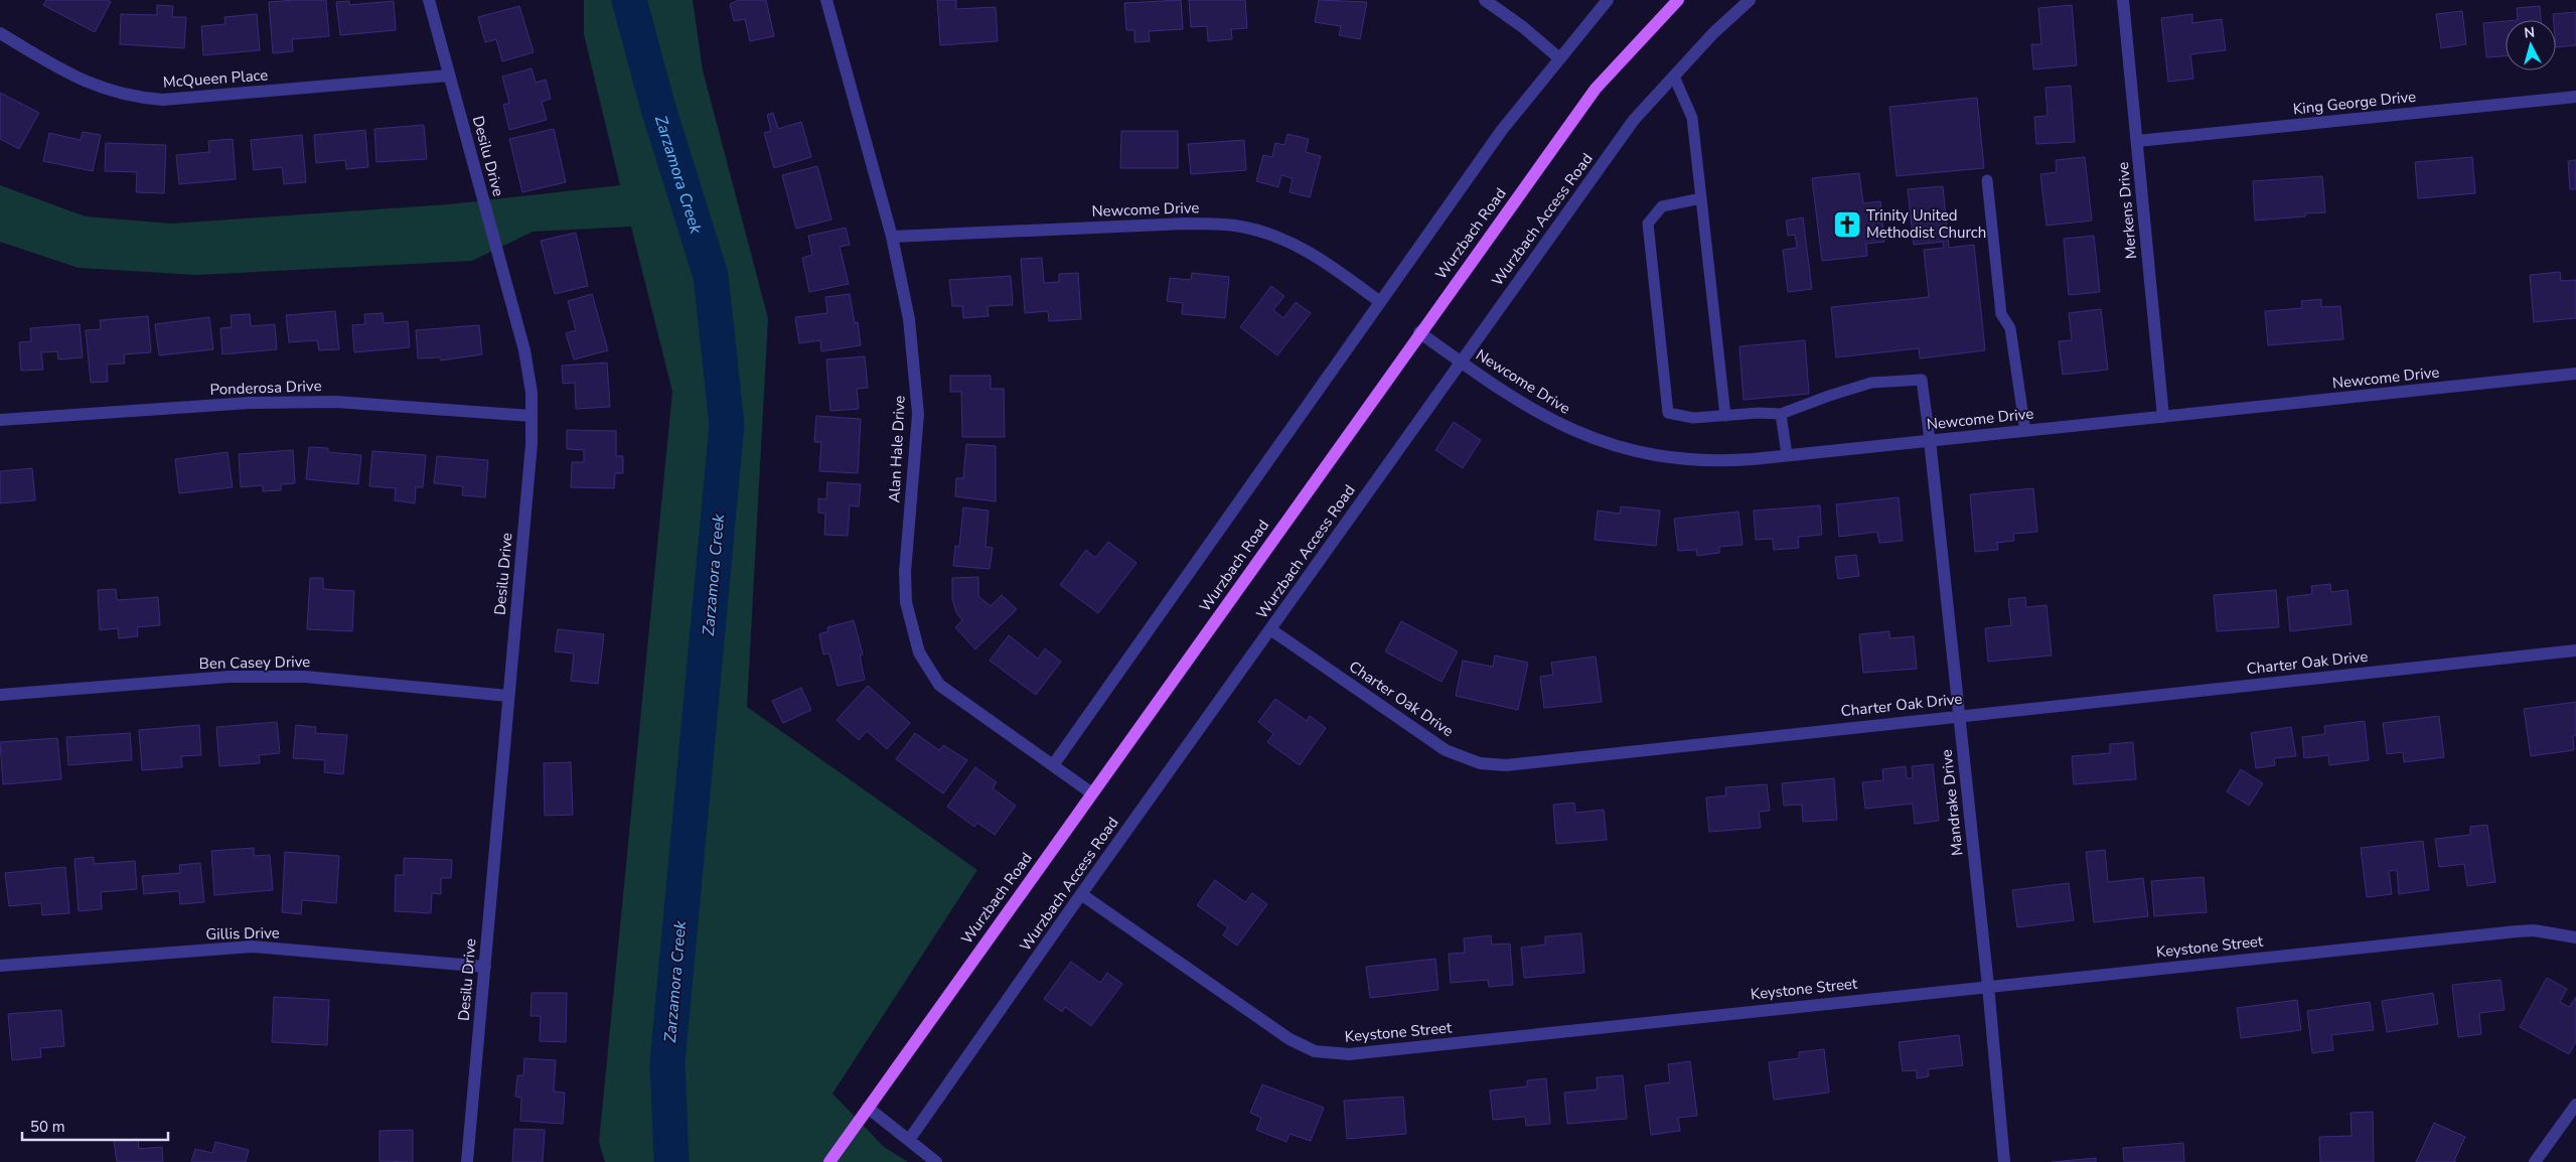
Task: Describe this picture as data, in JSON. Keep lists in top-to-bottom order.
{
  "streets": {
    "main road": ["Wurzbach Road"],
    "street": [
      "McQueen Place",
      "King George Drive",
      "Desilu Drive",
      "Newcome Drive",
      "Merkens Drive",
      "Wurzbach Access Road",
      "Ponderosa Drive",
      "Alan Hale Drive",
      "Ben Casey Drive",
      "Charter Oak Drive",
      "Mandrake Drive",
      "Gillis Drive",
      "Keystone Street"
    ]
  },
  "crossings": [
    ["McQueen Place", "Desilu Drive"],
    ["King George Drive", "Merkens Drive"],
    ["Desilu Drive", "Ponderosa Drive"],
    ["Desilu Drive", "Ben Casey Drive"],
    ["Desilu Drive", "Gillis Drive"],
    ["Newcome Drive", "Merkens Drive"],
    ["Newcome Drive", "Wurzbach Access Road"],
    ["Newcome Drive", "Wurzbach Road"],
    ["Newcome Drive", "Alan Hale Drive"],
    ["Newcome Drive", "Mandrake Drive"],
    ["Wurzbach Access Road", "Charter Oak Drive"],
    ["Wurzbach Access Road", "Keystone Street"],
    ["Wurzbach Road", "Alan Hale Drive"],
    ["Charter Oak Drive", "Mandrake Drive"],
    ["Mandrake Drive", "Keystone Street"]
  ],
  "water": ["Zarzamora Creek"],
  "places": {
    "church": ["Trinity United Methodist Church"]
  },
  "scale_bar": "50 m",
  "north": "top"
}
